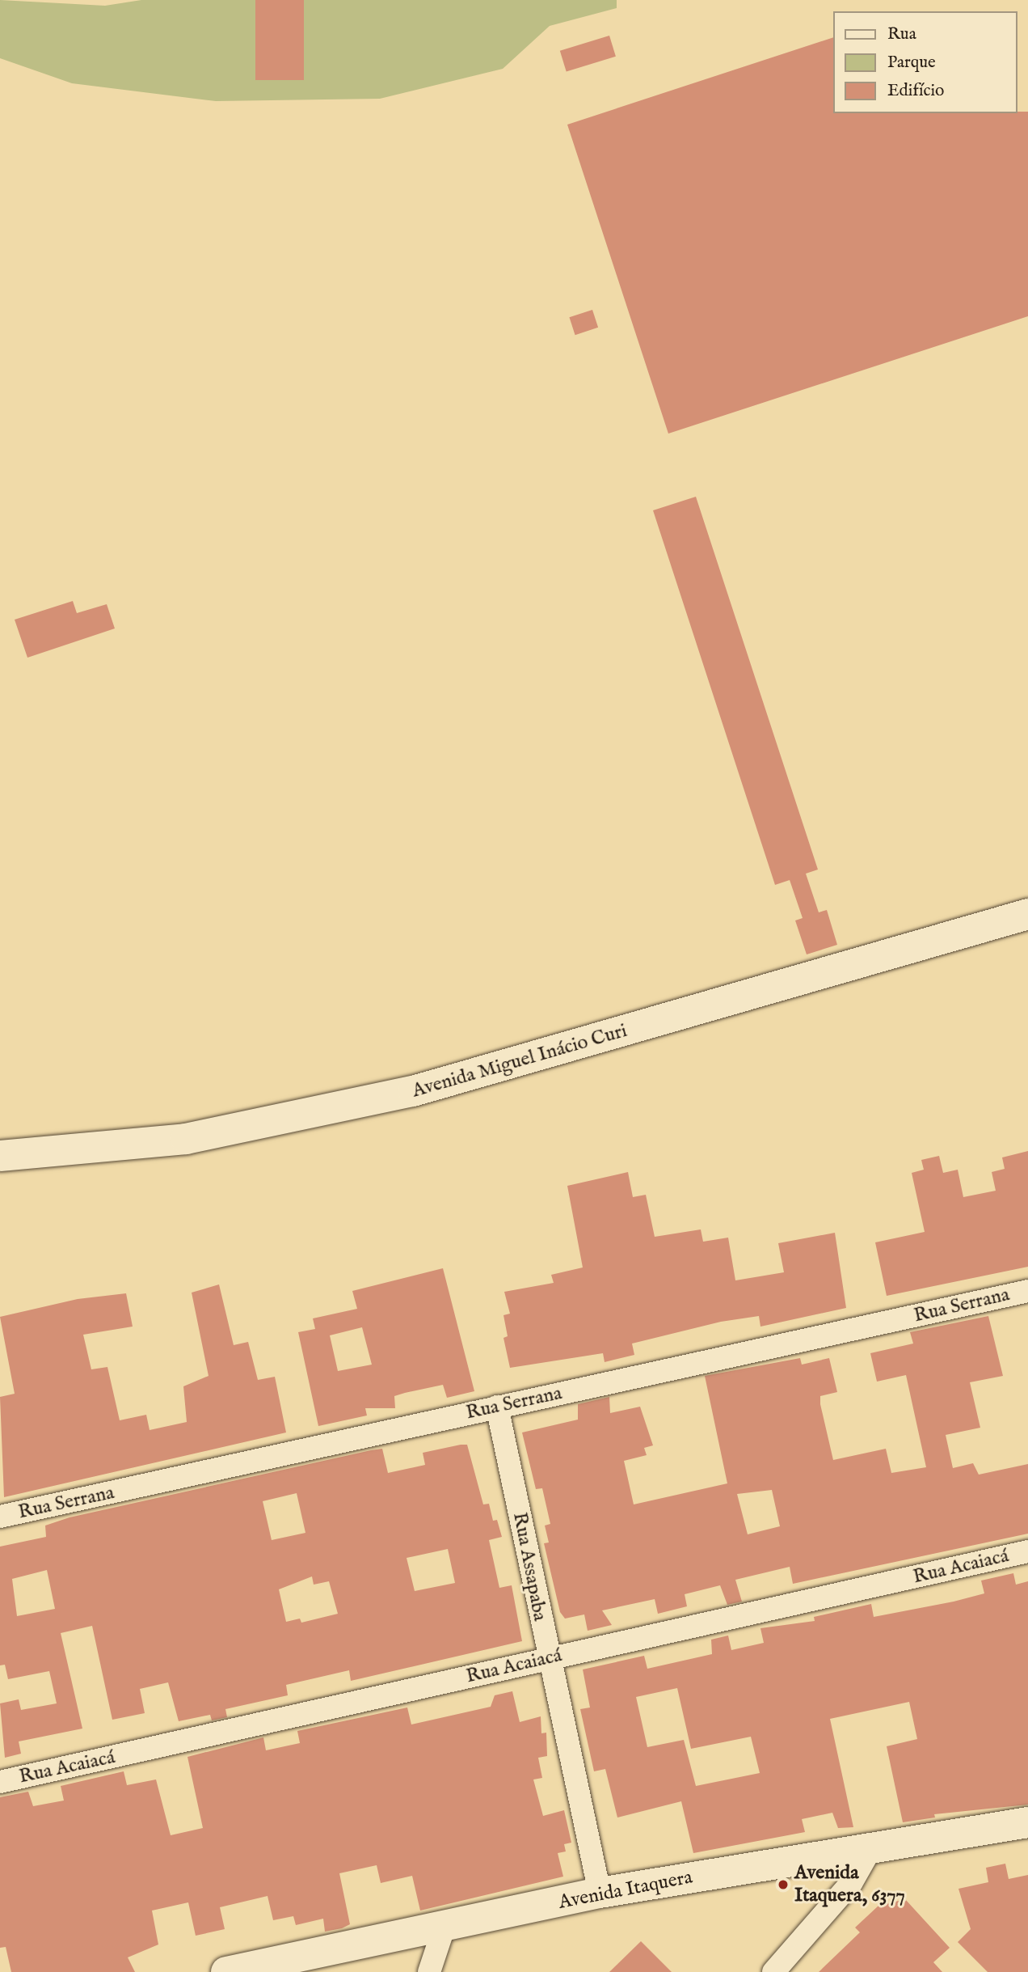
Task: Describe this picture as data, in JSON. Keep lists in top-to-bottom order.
{
  "streets": {
    "street": [
      "Avenida Miguel Inácio Curi",
      "Rua Serrana",
      "Rua Assapaba",
      "Rua Acaiacá",
      "Avenida Itaquera"
    ]
  },
  "crossings": [
    ["Rua Serrana", "Rua Assapaba"],
    ["Rua Assapaba", "Rua Acaiacá"],
    ["Rua Assapaba", "Avenida Itaquera"]
  ],
  "places": ["Avenida Itaquera, 6377"],
  "legend": ["Rua", "Parque", "Edifício"]
}
